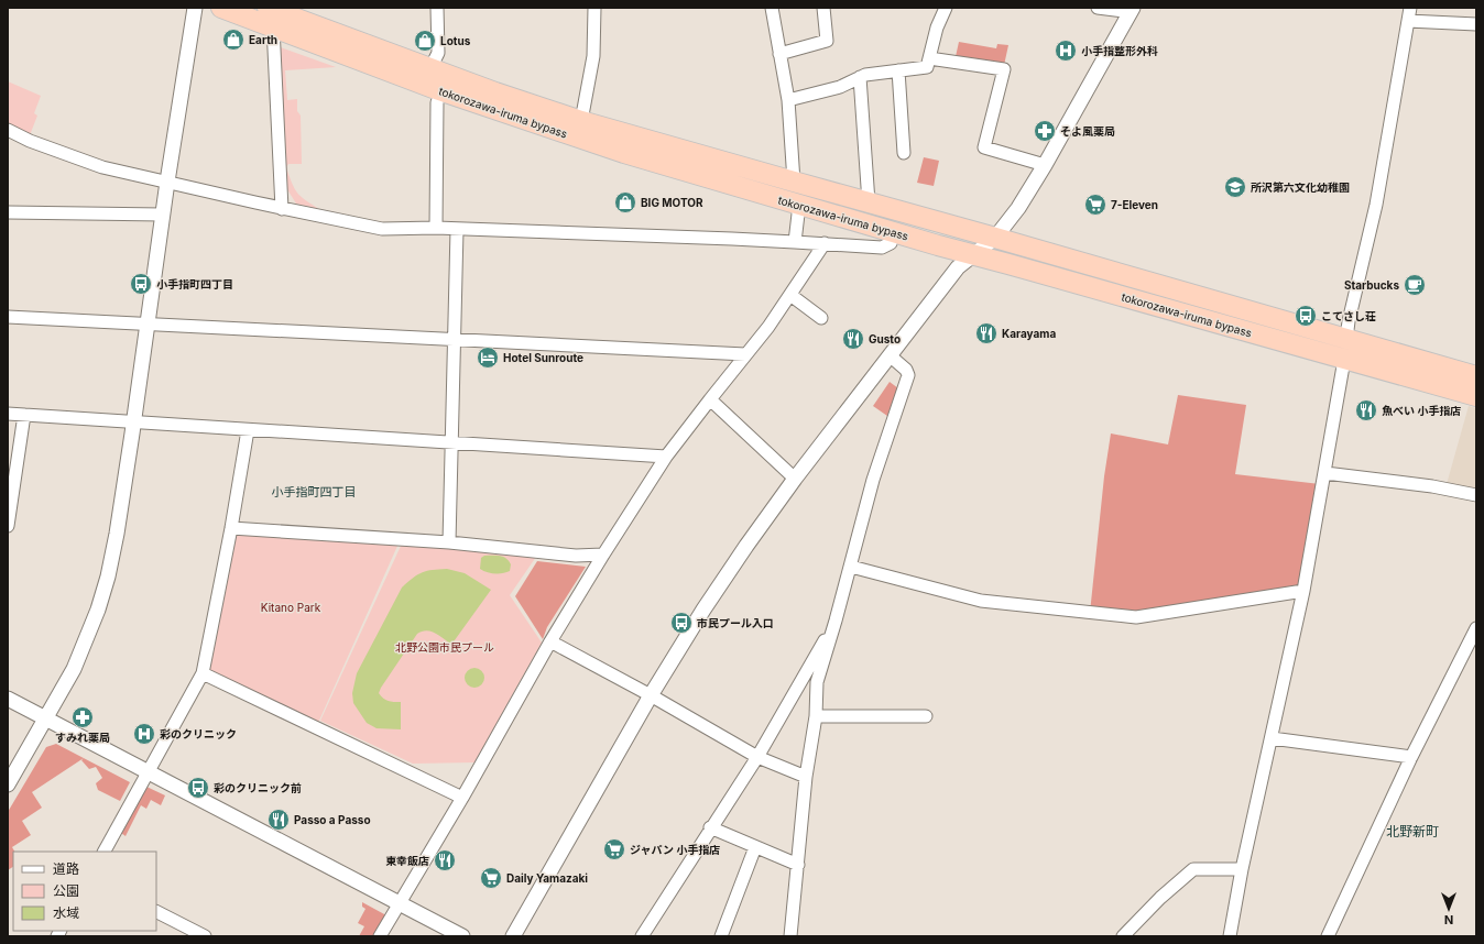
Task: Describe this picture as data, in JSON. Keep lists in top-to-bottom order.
{
  "streets": {
    "highway": ["tokorozawa-iruma bypass"]
  },
  "districts": ["小手指町四丁目", "北野新町"],
  "parks": ["Kitano Park", "北野公園市民プール"],
  "places": {
    "shop": ["Earth", "Lotus", "BIG MOTOR"],
    "hospital": ["小手指整形外科", "彩のクリニック"],
    "pharmacy": ["そよ風薬局", "すみれ薬局"],
    "school or university": ["所沢第六文化幼稚園"],
    "supermarket": ["7-Eleven", "ジャパン 小手指店", "Daily Yamazaki"],
    "bus stop": [
      "小手指町四丁目",
      "こてさし荘",
      "市民プール入口",
      "彩のクリニック前"
    ],
    "cafe": ["Starbucks"],
    "restaurant": [
      "Karayama",
      "Gusto",
      "魚べい 小手指店",
      "Passo a Passo",
      "東幸飯店"
    ],
    "hotel": ["Hotel Sunroute"]
  },
  "legend": ["道路", "公園", "水域"],
  "north": "bottom"
}
